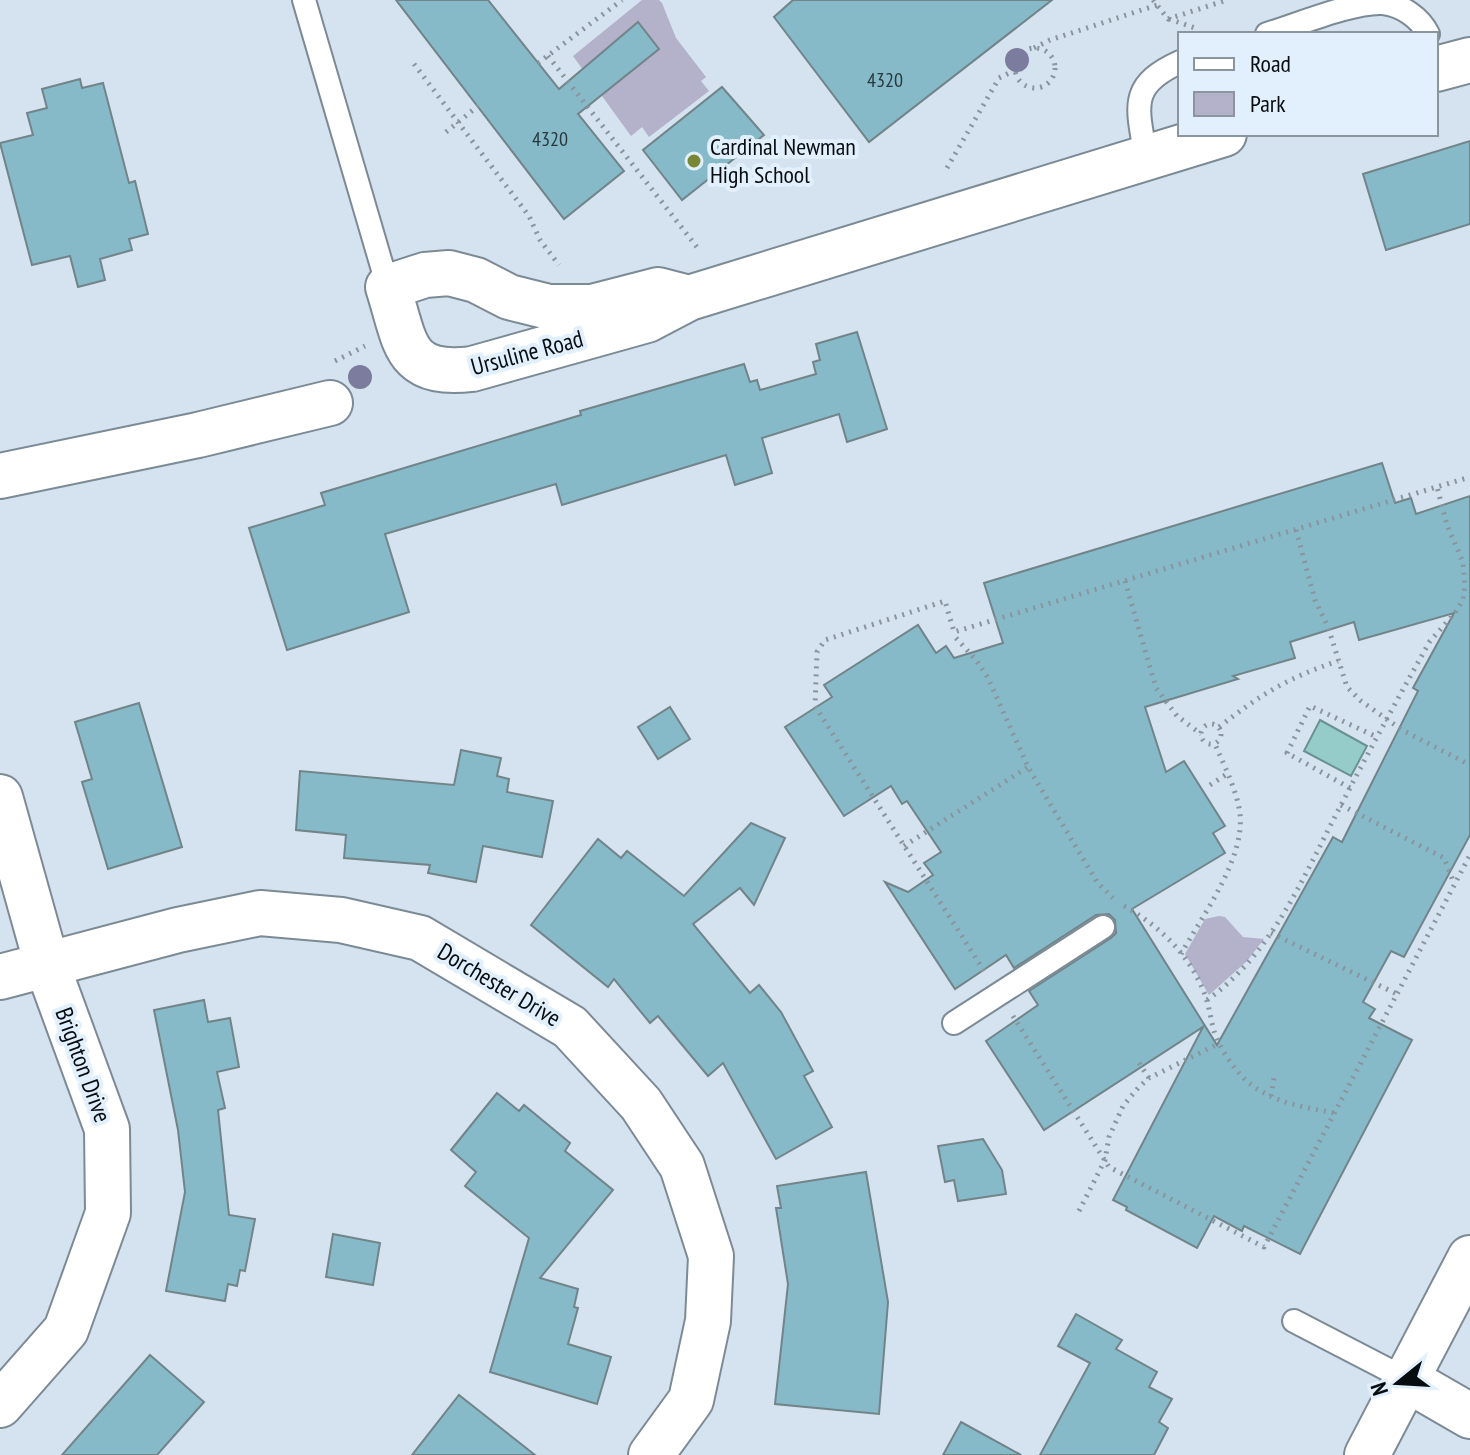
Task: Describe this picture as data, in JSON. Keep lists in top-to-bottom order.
{
  "streets": {
    "street": ["Ursuline Road", "Dorchester Drive", "Brighton Drive"]
  },
  "crossings": [
    ["Dorchester Drive", "Brighton Drive"]
  ],
  "places": ["Cardinal Newman High School"],
  "house_numbers": ["4320", "4320"],
  "legend": ["Road", "Park"],
  "north": "left"
}
